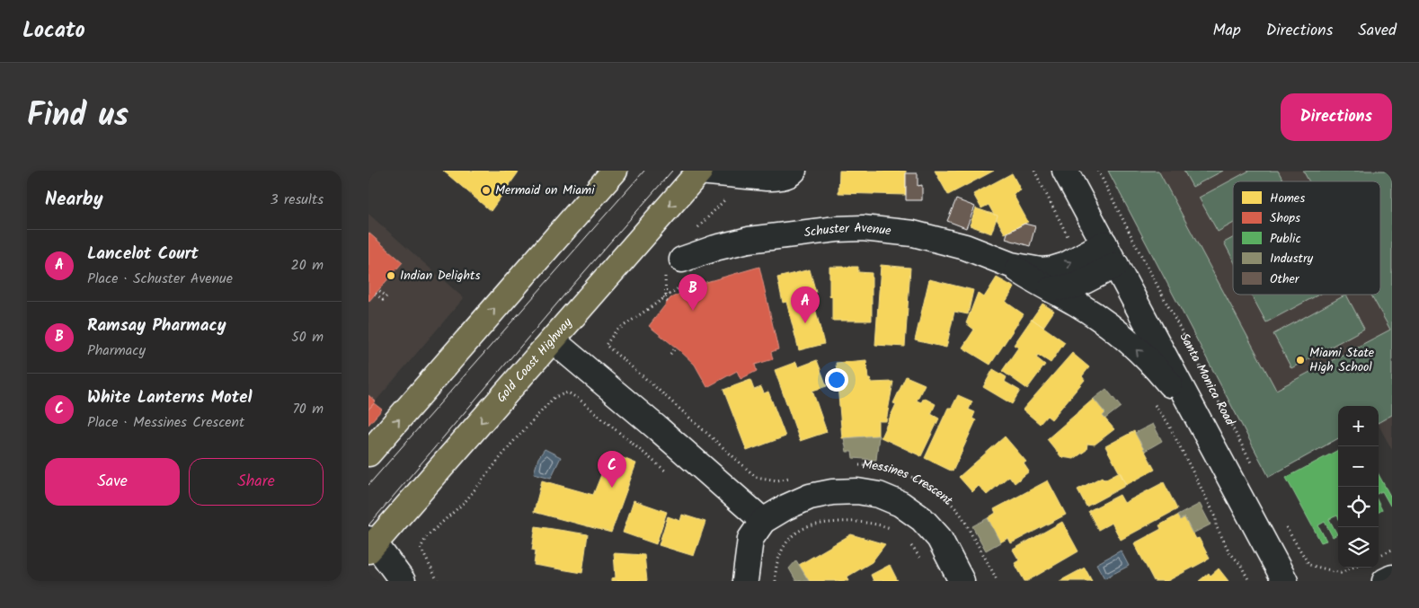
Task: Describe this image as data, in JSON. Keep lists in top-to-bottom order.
{
  "streets": {
    "highway": ["Gold Coast Highway"],
    "street": ["Schuster Avenue", "Messines Crescent"],
    "path": ["Santa Monica Road"]
  },
  "places": ["Mermaid on Miami", "Indian Delights", "Miami State High School"],
  "legend": [
    "Homes",
    "Shops",
    "Public",
    "Industry",
    "Other"
  ],
  "page": {
    "header": "Locato",
    "nav": ["Map", "Directions", "Saved"],
    "title": "Find us",
    "buttons": [
      "Directions",
      ["Save", "Share"]
    ],
    "heading": ["Nearby", "3 results"],
    "list": [
      {
        "mark": "A",
        "name": "Lancelot Court",
        "note": "Place · Schuster Avenue",
        "value": "20 m"
      },
      {
        "mark": "B",
        "name": "Ramsay Pharmacy",
        "note": "Pharmacy",
        "value": "50 m"
      },
      {
        "mark": "C",
        "name": "White Lanterns Motel",
        "note": "Place · Messines Crescent",
        "value": "70 m"
      }
    ],
    "pins": ["B", "A", "C"],
    "map_buttons": ["+", "−"]
  }
}
